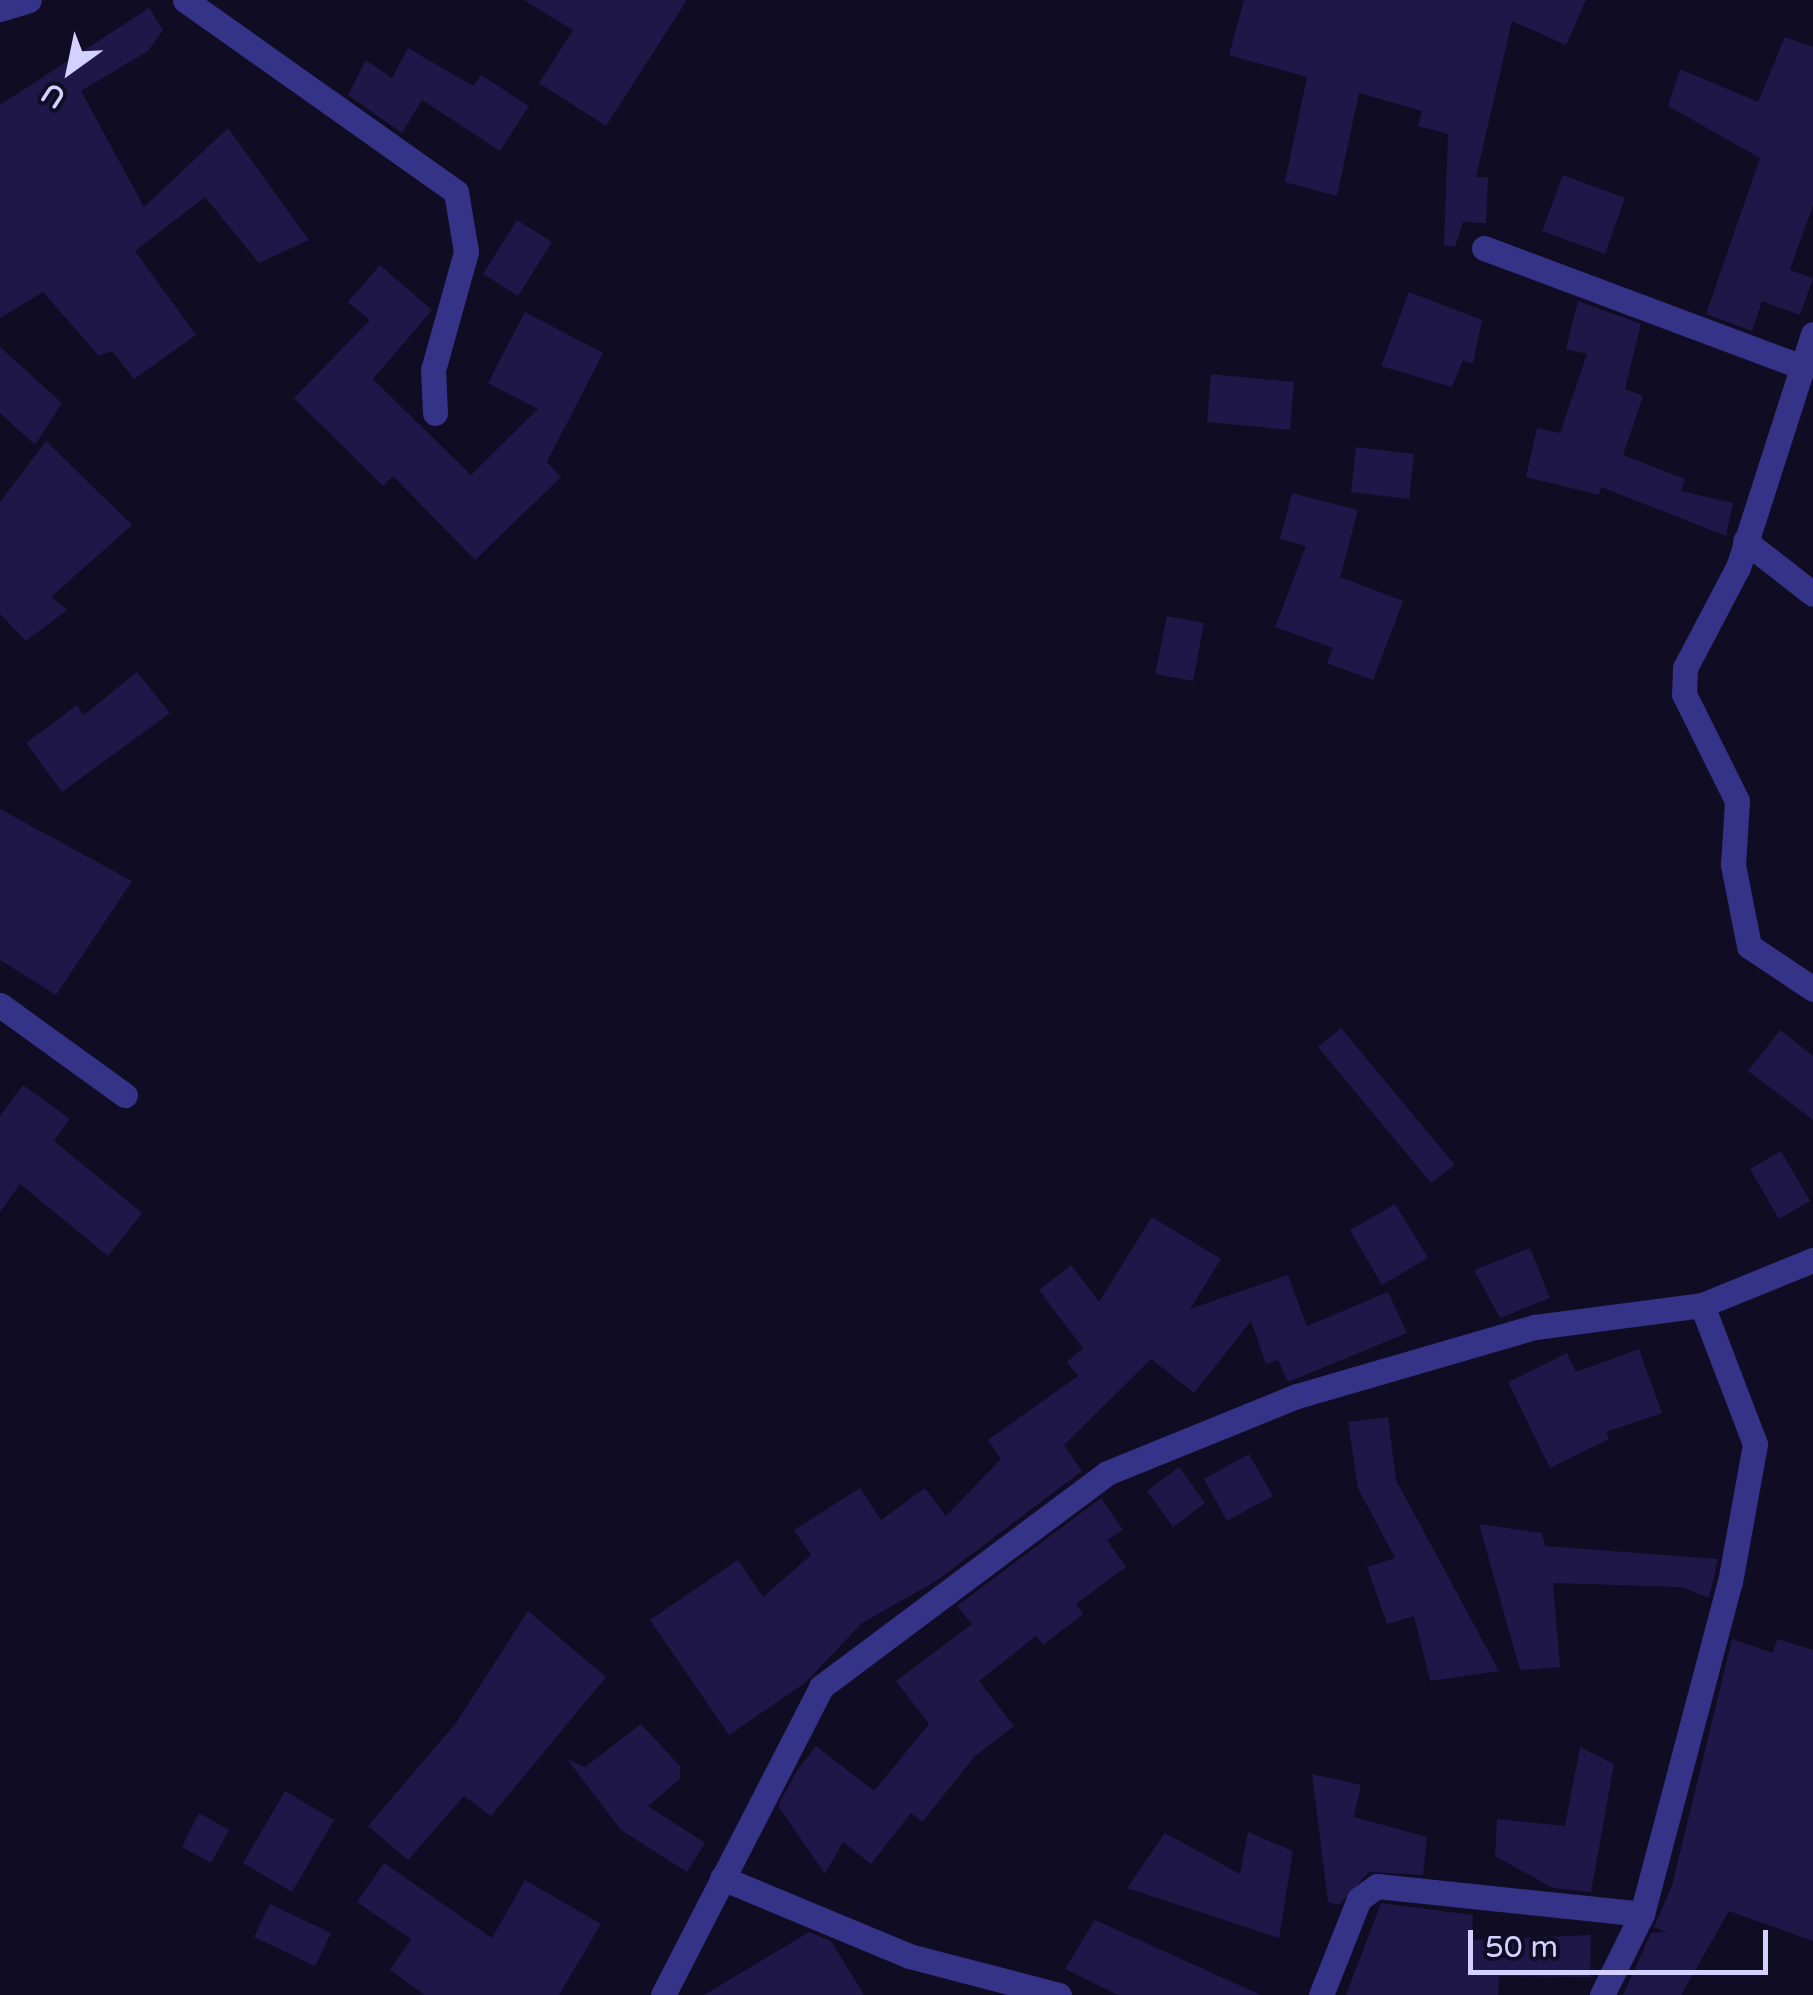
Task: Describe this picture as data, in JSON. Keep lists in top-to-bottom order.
{
  "scale_bar": "50 m",
  "north": "bottom left"
}
